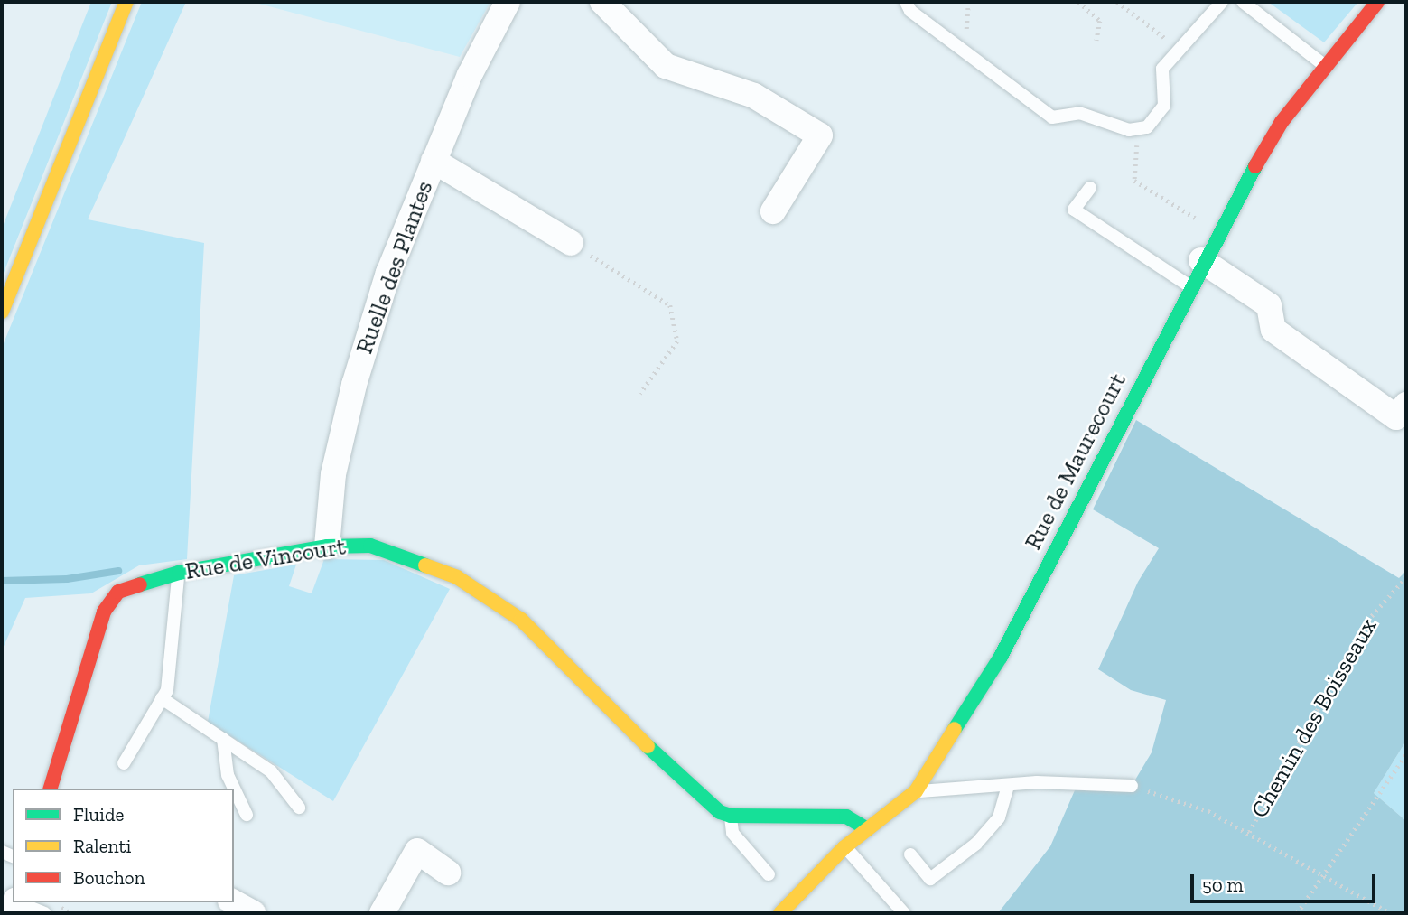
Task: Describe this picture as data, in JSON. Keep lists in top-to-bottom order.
{
  "streets": {
    "main road": ["Rue de Maurecourt", "Rue de Vincourt"],
    "street": ["Ruelle des Plantes"],
    "path": ["Chemin des Boisseaux"]
  },
  "crossings": [
    ["Ruelle des Plantes", "Rue de Vincourt"]
  ],
  "legend": ["Fluide", "Ralenti", "Bouchon"],
  "scale_bar": "50 m"
}
